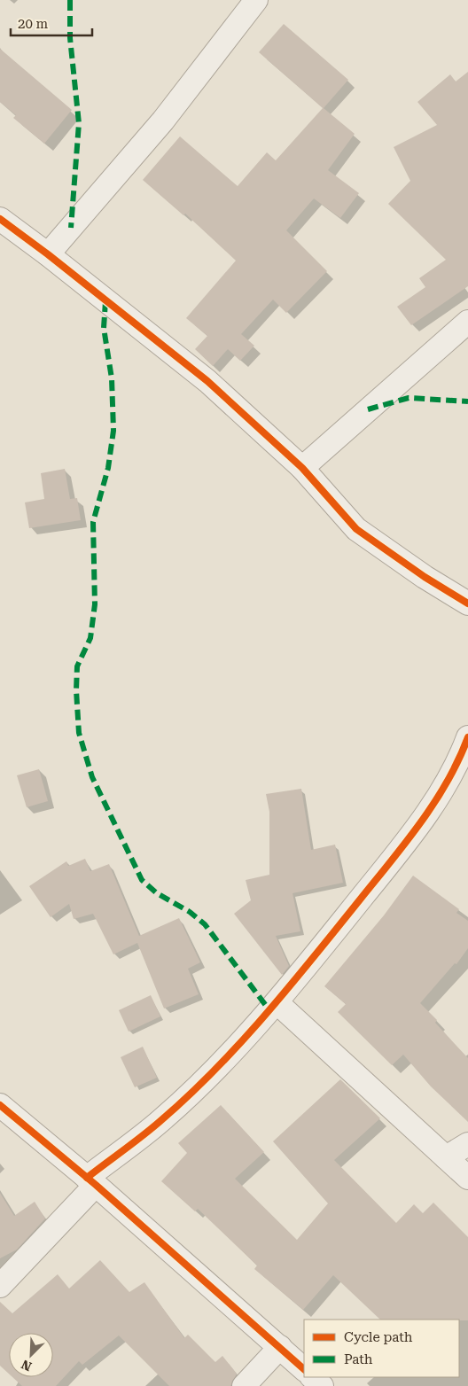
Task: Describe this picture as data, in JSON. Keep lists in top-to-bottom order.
{
  "legend": ["Cycle path", "Path"],
  "scale_bar": "20 m",
  "north": "bottom left"
}
